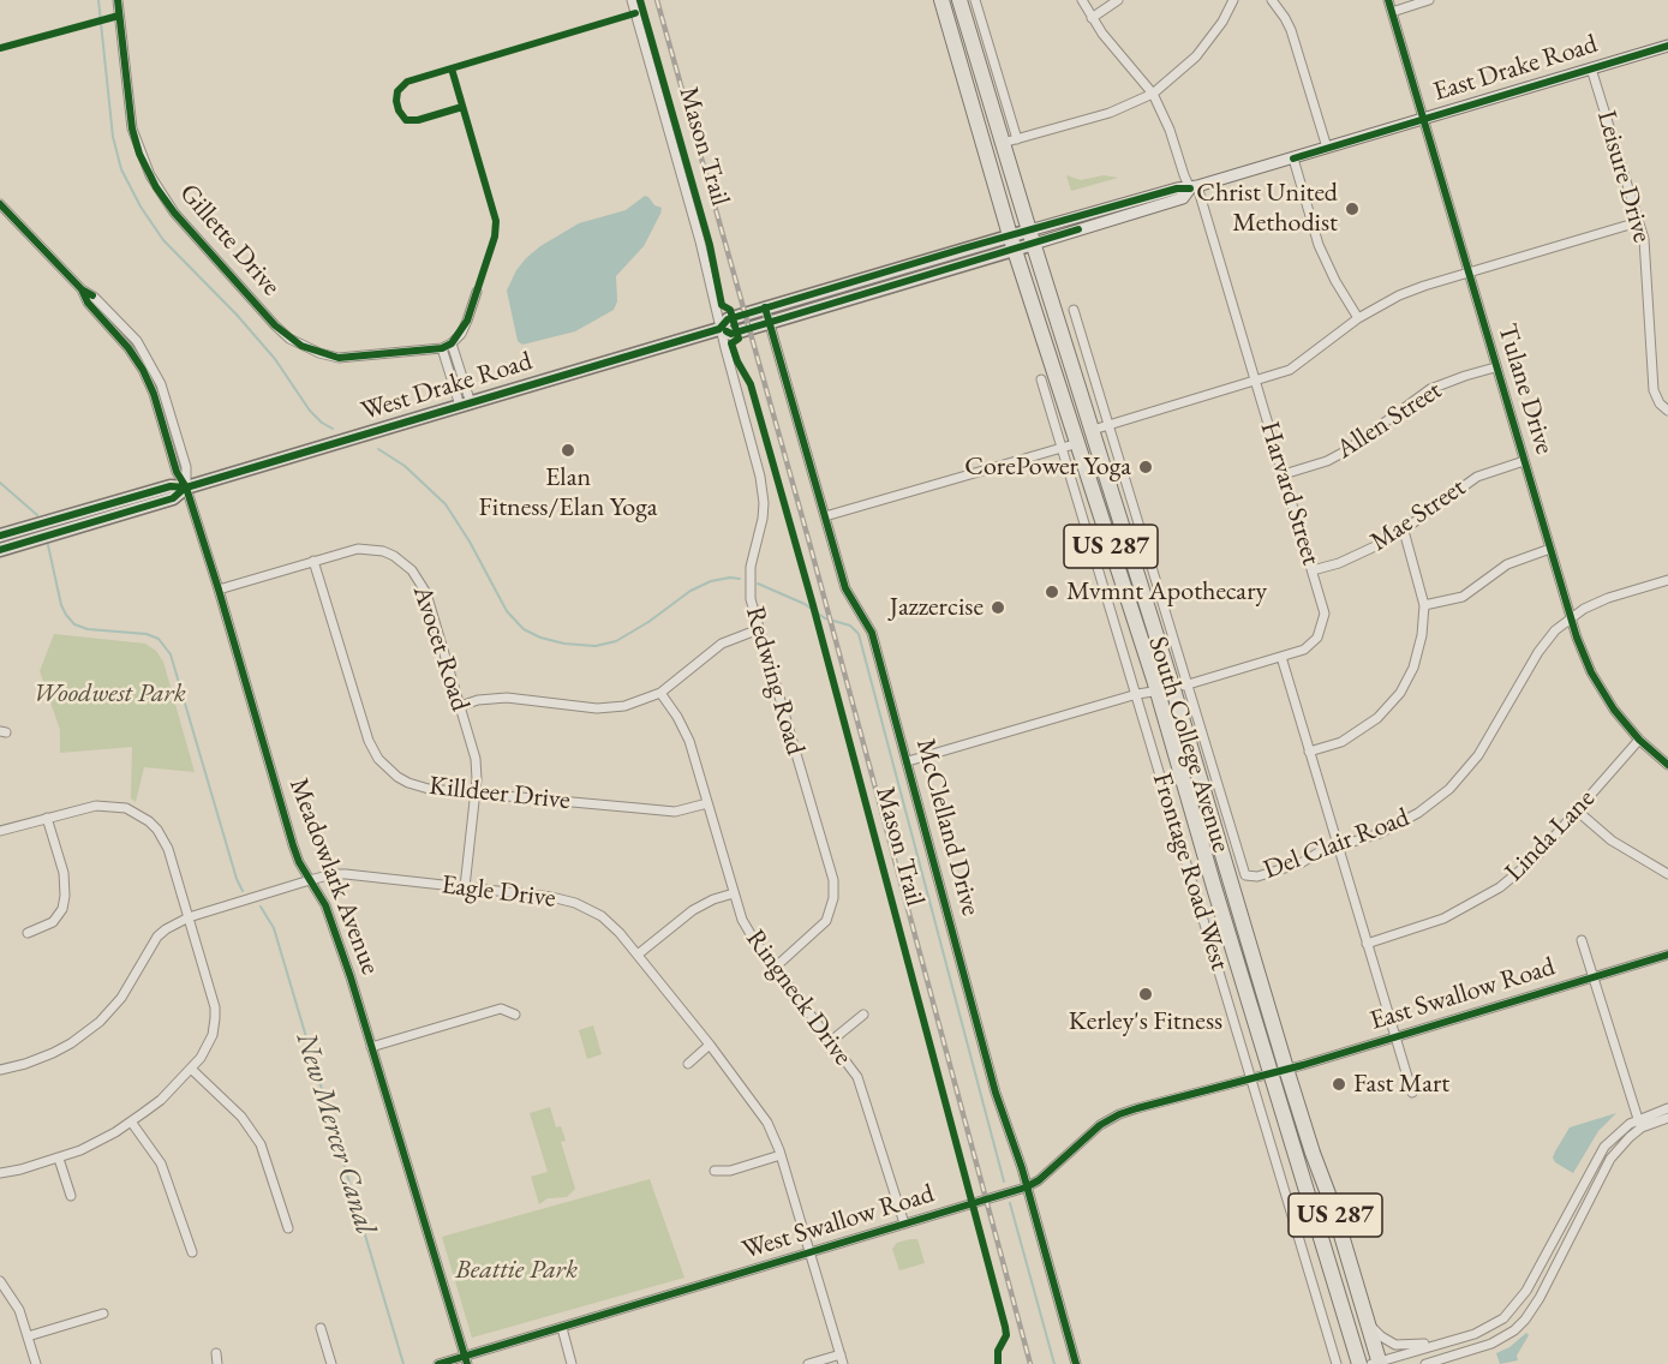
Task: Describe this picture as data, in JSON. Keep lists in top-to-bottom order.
{
  "streets": {
    "highway": ["US 287", "South College Avenue"],
    "main road": ["East Drake Road", "West Drake Road"],
    "street": [
      "Leisure Drive",
      "Gillette Drive",
      "Tulane Drive",
      "Allen Street",
      "Harvard Street",
      "Mae Street",
      "Avocet Road",
      "Redwing Road",
      "Killdeer Drive",
      "McClelland Drive",
      "Linda Lane",
      "Del Clair Road",
      "Frontage Road West",
      "Meadowlark Avenue",
      "Eagle Drive",
      "East Swallow Road",
      "Ringneck Drive",
      "West Swallow Road"
    ],
    "cycle path": ["Mason Trail"]
  },
  "crossings": [
    ["East Drake Road", "Leisure Drive"],
    ["East Drake Road", "West Drake Road"],
    ["East Drake Road", "Tulane Drive"],
    ["East Drake Road", "Harvard Street"],
    ["East Drake Road", "South College Avenue"],
    ["West Drake Road", "Redwing Road"],
    ["West Drake Road", "South College Avenue"],
    ["West Drake Road", "McClelland Drive"],
    ["West Drake Road", "Meadowlark Avenue"],
    ["Tulane Drive", "Allen Street"],
    ["Tulane Drive", "Mae Street"],
    ["Tulane Drive", "Linda Lane"],
    ["Tulane Drive", "Del Clair Road"],
    ["Allen Street", "Harvard Street"],
    ["Harvard Street", "Mae Street"],
    ["Harvard Street", "South College Avenue"],
    ["Harvard Street", "McClelland Drive"],
    ["Harvard Street", "Del Clair Road"],
    ["Harvard Street", "Frontage Road West"],
    ["Avocet Road", "Killdeer Drive"],
    ["Avocet Road", "Meadowlark Avenue"],
    ["Avocet Road", "Eagle Drive"],
    ["Redwing Road", "Ringneck Drive"],
    ["South College Avenue", "Del Clair Road"],
    ["South College Avenue", "East Swallow Road"],
    ["South College Avenue", "West Swallow Road"],
    ["Killdeer Drive", "Ringneck Drive"],
    ["McClelland Drive", "West Swallow Road"],
    ["Frontage Road West", "West Swallow Road"],
    ["Meadowlark Avenue", "Eagle Drive"],
    ["Meadowlark Avenue", "West Swallow Road"],
    ["Eagle Drive", "West Swallow Road"],
    ["East Swallow Road", "West Swallow Road"],
    ["Ringneck Drive", "West Swallow Road"]
  ],
  "water": ["New Mercer Canal"],
  "parks": ["Woodwest Park", "Beattie Park"],
  "places": [
    "Christ United Methodist",
    "Elan Fitness/Elan Yoga",
    "CorePower Yoga",
    "Mvmnt Apothecary",
    "Jazzercise",
    "Kerley's Fitness",
    "Fast Mart"
  ]
}
